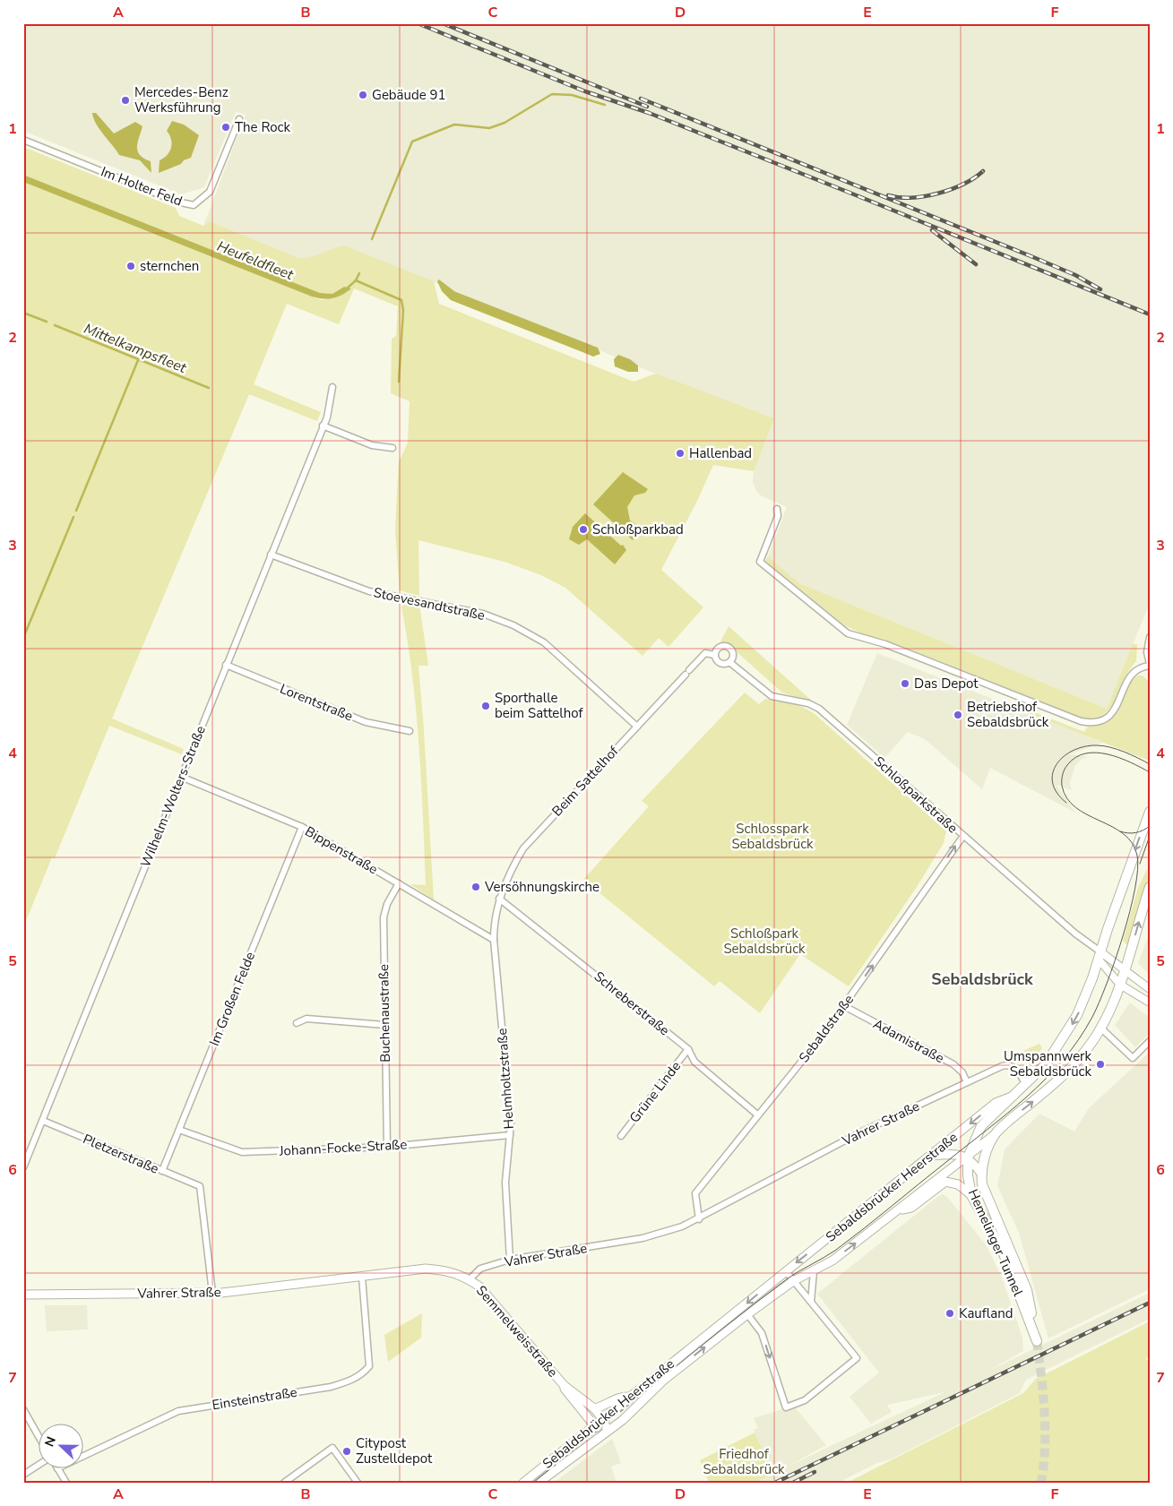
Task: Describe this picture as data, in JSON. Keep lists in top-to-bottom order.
{
  "streets": {
    "main road": [
      "Vahrer Straße",
      "Sebaldsbrücker Heerstraße",
      "Hemelinger Tunnel",
      "Semmelweisstraße"
    ],
    "street": [
      "Im Holter Feld",
      "Stoevesandtstraße",
      "Lorentstraße",
      "Beim Sattelhof",
      "Schloßparkstraße",
      "Wilhelm-Wolters-Straße",
      "Bippenstraße",
      "Im Großen Felde",
      "Schreberstraße",
      "Buchenaustraße",
      "Sebaldstraße",
      "Adamistraße",
      "Helmholtzstraße",
      "Grüne Linde",
      "Johann-Focke-Straße",
      "Pletzerstraße",
      "Einsteinstraße"
    ]
  },
  "crossings": [
    ["Stoevesandtstraße", "Beim Sattelhof"],
    ["Stoevesandtstraße", "Wilhelm-Wolters-Straße"],
    ["Lorentstraße", "Wilhelm-Wolters-Straße"],
    ["Beim Sattelhof", "Schloßparkstraße"],
    ["Beim Sattelhof", "Schreberstraße"],
    ["Beim Sattelhof", "Helmholtzstraße"],
    ["Schloßparkstraße", "Sebaldstraße"],
    ["Schloßparkstraße", "Sebaldsbrücker Heerstraße"],
    ["Wilhelm-Wolters-Straße", "Bippenstraße"],
    ["Wilhelm-Wolters-Straße", "Pletzerstraße"],
    ["Bippenstraße", "Im Großen Felde"],
    ["Bippenstraße", "Buchenaustraße"],
    ["Bippenstraße", "Helmholtzstraße"],
    ["Im Großen Felde", "Johann-Focke-Straße"],
    ["Im Großen Felde", "Pletzerstraße"],
    ["Schreberstraße", "Sebaldstraße"],
    ["Schreberstraße", "Helmholtzstraße"],
    ["Schreberstraße", "Grüne Linde"],
    ["Buchenaustraße", "Johann-Focke-Straße"],
    ["Sebaldstraße", "Adamistraße"],
    ["Sebaldstraße", "Vahrer Straße"],
    ["Adamistraße", "Vahrer Straße"],
    ["Helmholtzstraße", "Vahrer Straße"],
    ["Helmholtzstraße", "Johann-Focke-Straße"],
    ["Vahrer Straße", "Pletzerstraße"],
    ["Vahrer Straße", "Sebaldsbrücker Heerstraße"],
    ["Vahrer Straße", "Semmelweisstraße"],
    ["Vahrer Straße", "Einsteinstraße"],
    ["Sebaldsbrücker Heerstraße", "Hemelinger Tunnel"],
    ["Sebaldsbrücker Heerstraße", "Semmelweisstraße"]
  ],
  "one_way": ["Sebaldstraße"],
  "districts": ["Sebaldsbrück"],
  "water": ["Heufeldfleet", "Mittelkampsfleet"],
  "parks": ["Schlosspark Sebaldsbrück", "Schloßpark Sebaldsbrück", "Friedhof Sebaldsbrück"],
  "places": [
    "Gebäude 91",
    "Mercedes-Benz Werksführung",
    "The Rock",
    "sternchen",
    "Hallenbad",
    "Schloßparkbad",
    "Das Depot",
    "Sporthalle beim Sattelhof",
    "Betriebshof Sebaldsbrück",
    "Versöhnungskirche",
    "Umspannwerk Sebaldsbrück",
    "Kaufland",
    "Citypost Zustelldepot"
  ],
  "north": "left",
  "grid": {
    "columns": [
      "A",
      "B",
      "C",
      "D",
      "E",
      "F"
    ],
    "rows": [
      "1",
      "2",
      "3",
      "4",
      "5",
      "6",
      "7"
    ]
  }
}
